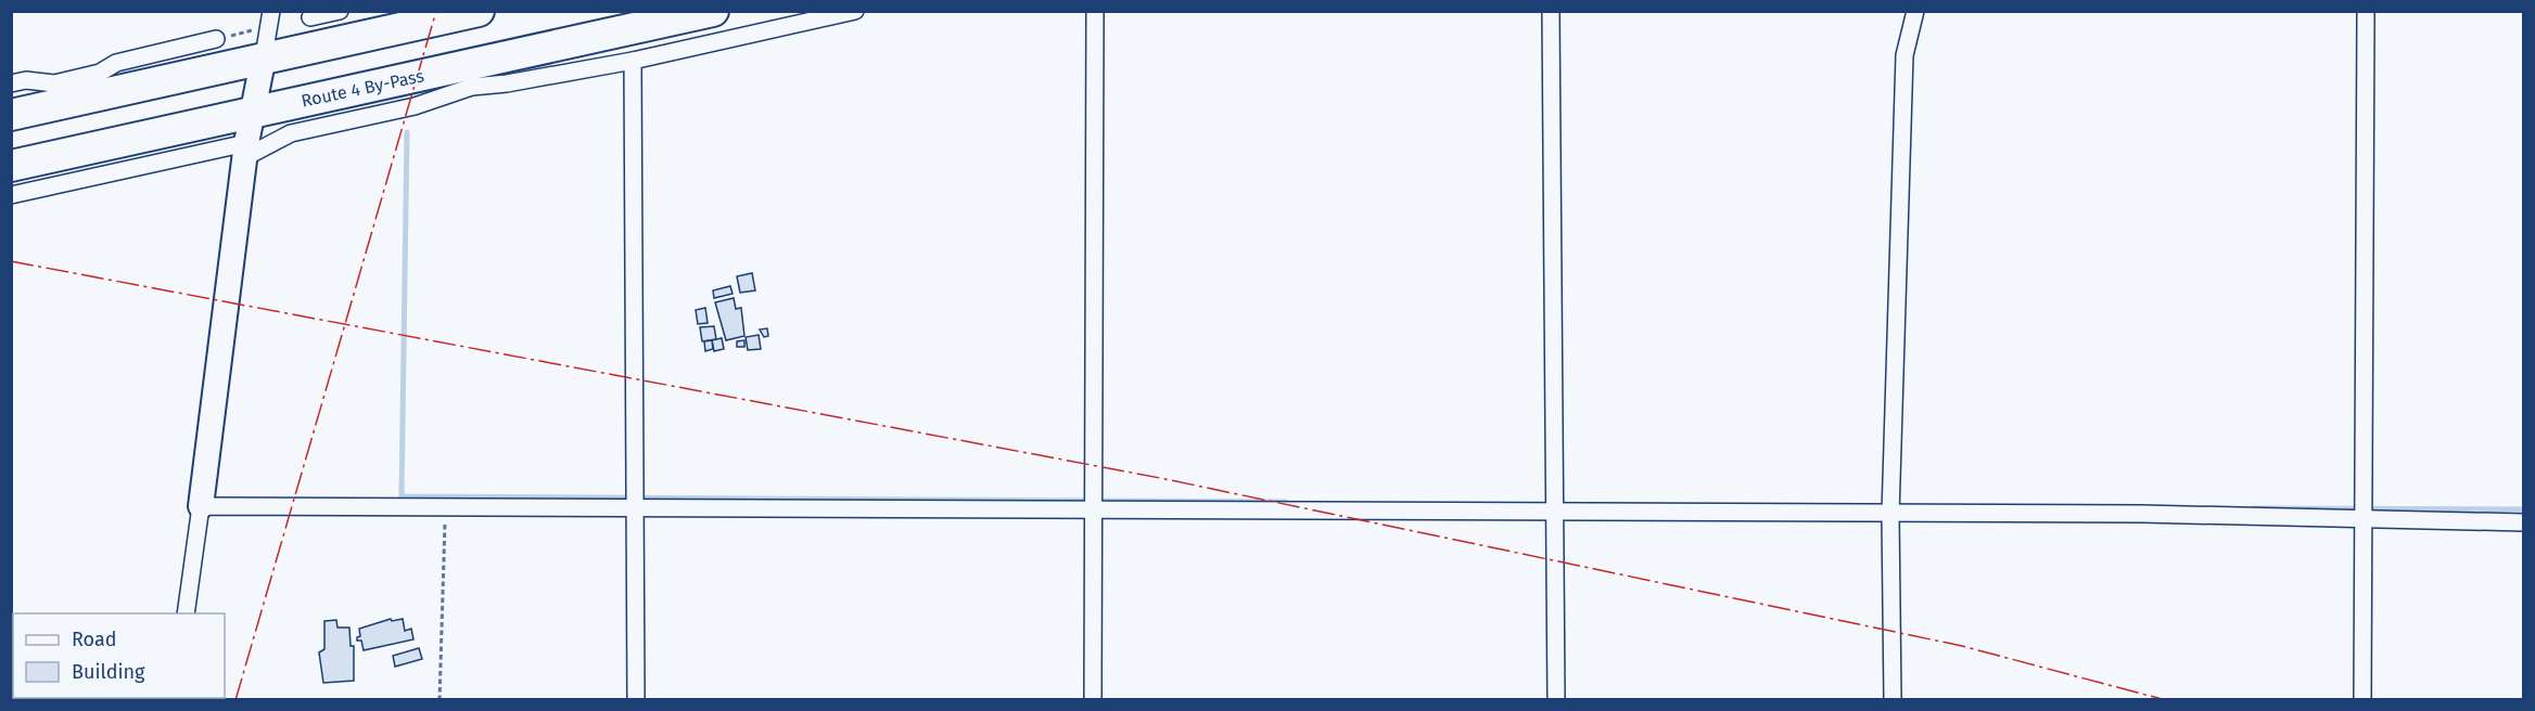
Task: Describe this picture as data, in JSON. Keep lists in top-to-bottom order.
{
  "streets": {
    "highway": ["Route 4 By-Pass"]
  },
  "legend": ["Road", "Building"]
}
